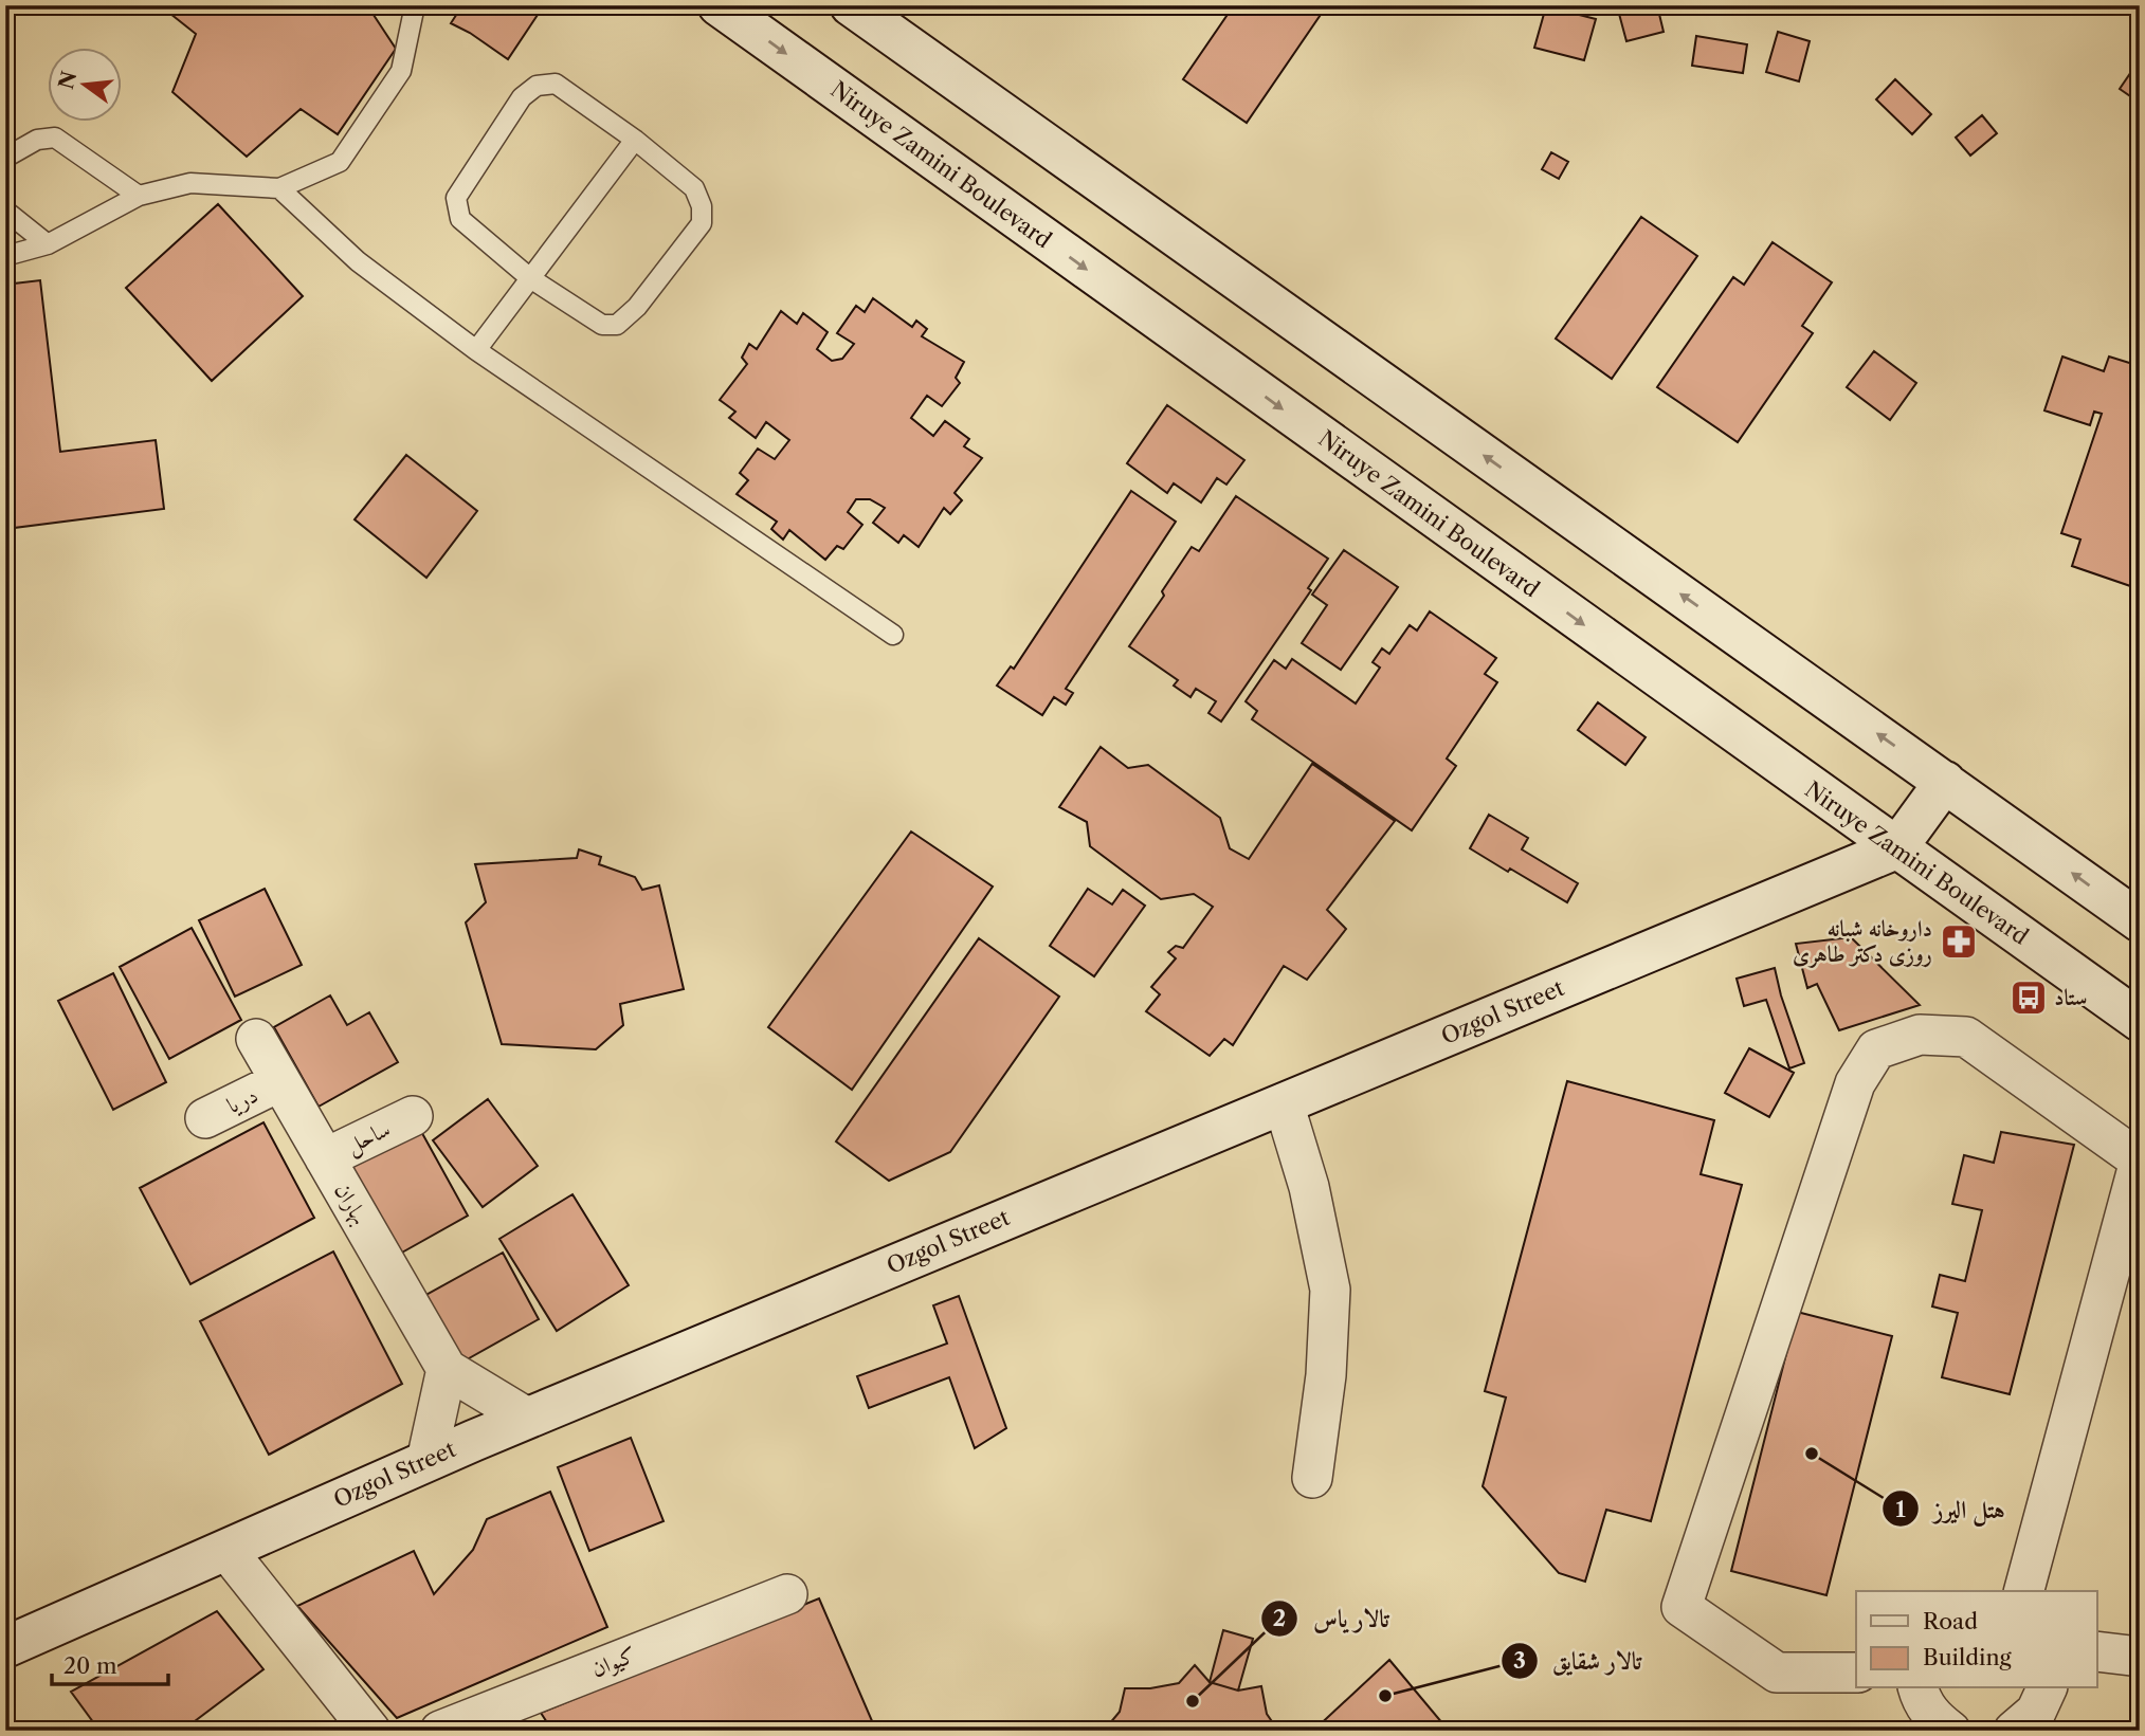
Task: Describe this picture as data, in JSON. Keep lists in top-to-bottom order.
{
  "streets": {
    "main road": ["Niruye Zamini Boulevard", "Ozgol Street"],
    "street": [
      "دریا",
      "ساحل",
      "بهاران",
      "کیوان"
    ]
  },
  "crossings": [
    ["Niruye Zamini Boulevard", "Ozgol Street"],
    ["دریا", "بهاران"],
    ["ساحل", "بهاران"]
  ],
  "places": {
    "pharmacy": ["داروخانه شبانه روزی دکتر طاهری"],
    "bus stop": ["ستاد"],
    "other": ["هتل الیرز", "تالار شقایق", "تالار یاس"]
  },
  "legend": ["Road", "Building"],
  "scale_bar": "20 m",
  "north": "left"
}
